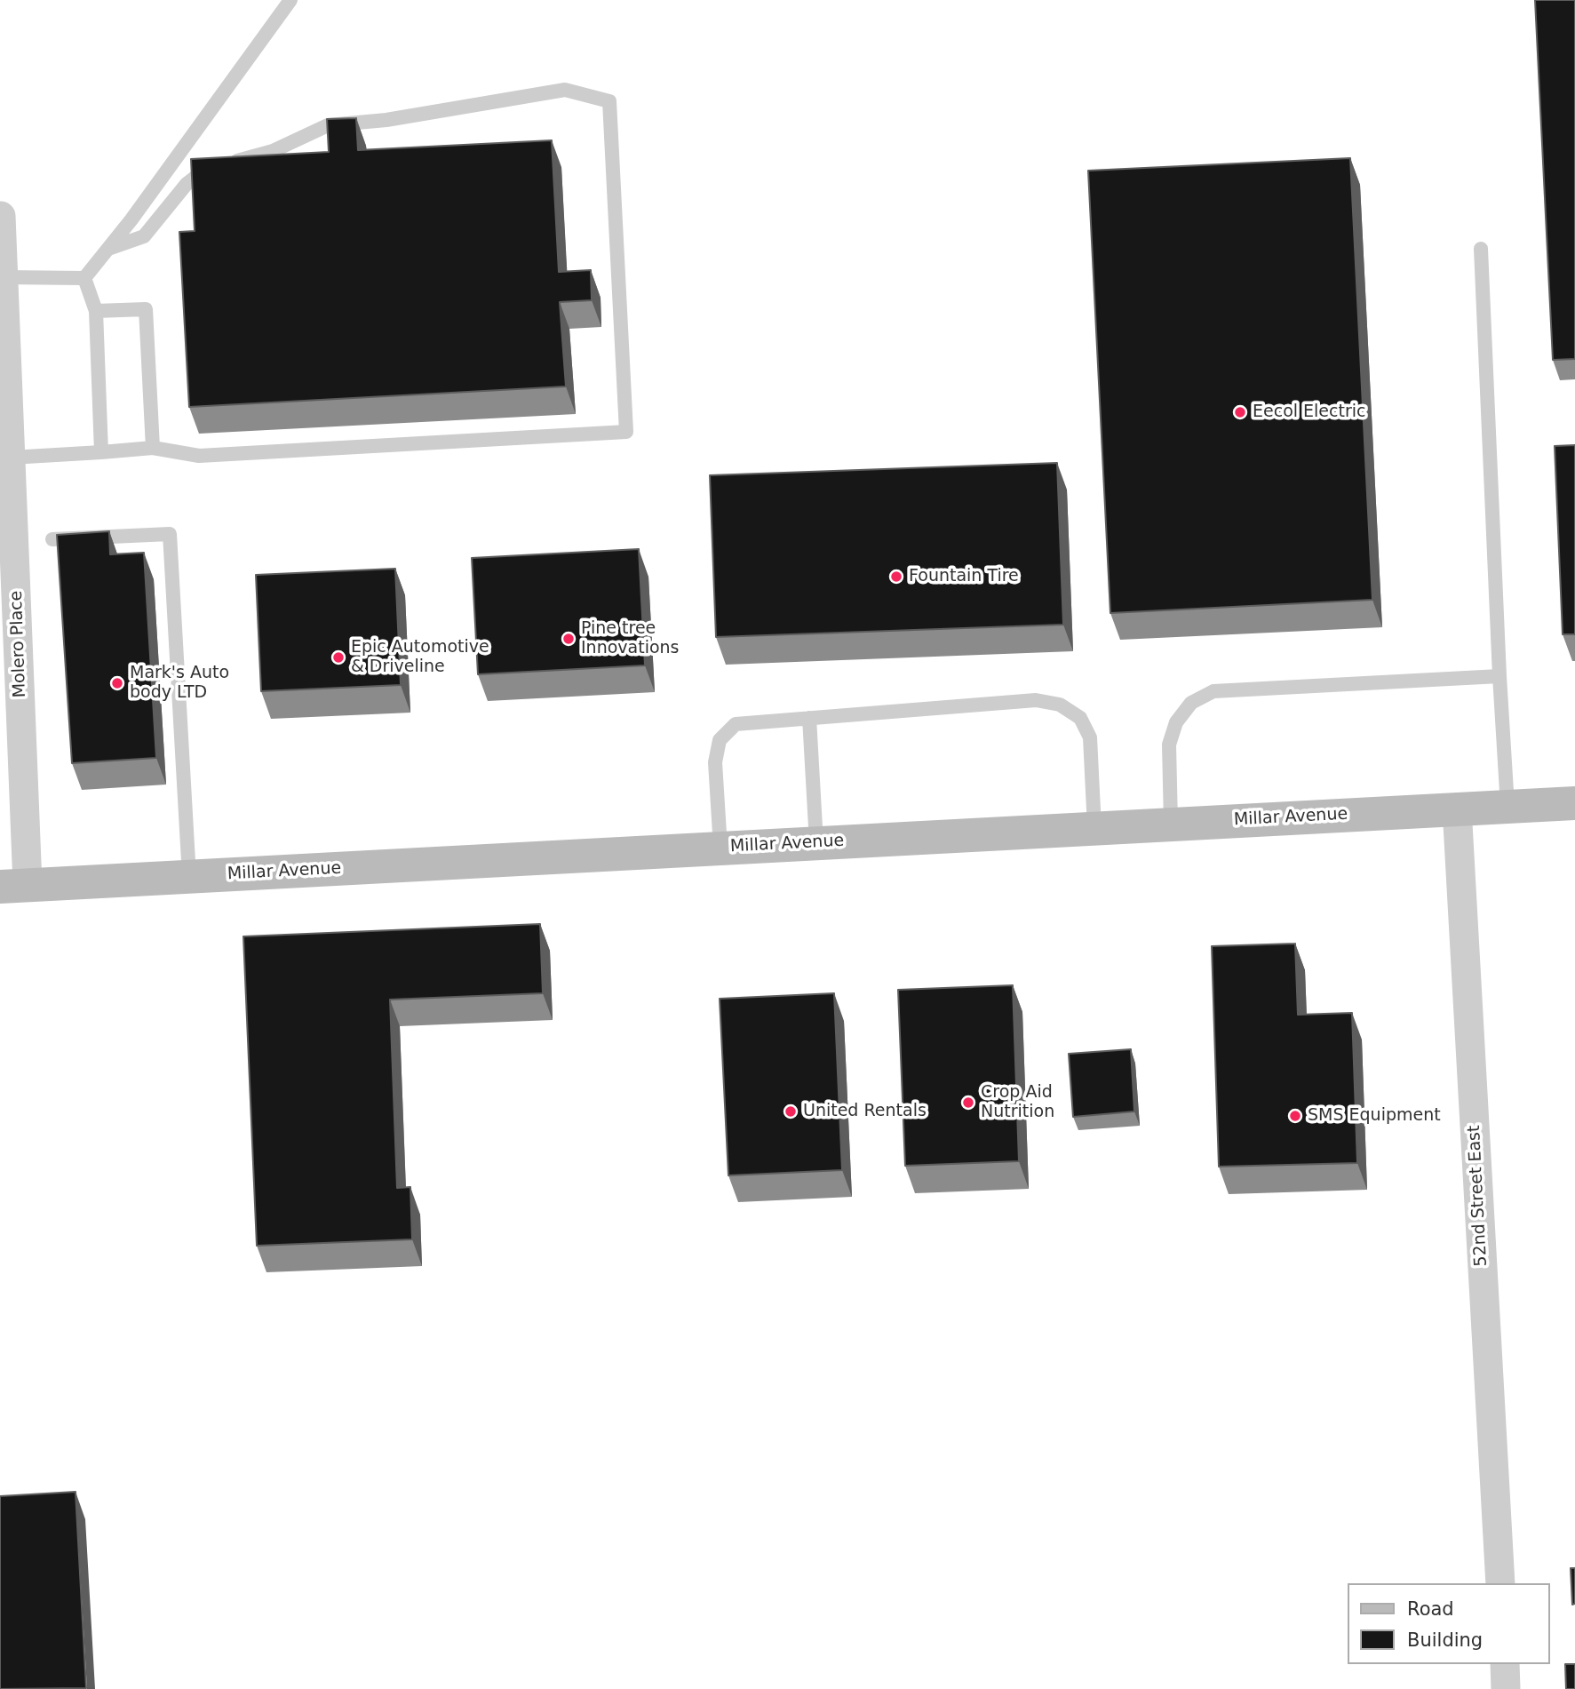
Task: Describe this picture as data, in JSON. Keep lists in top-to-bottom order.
{
  "streets": {
    "street": ["Molero Place", "Millar Avenue", "52nd Street East"]
  },
  "crossings": [
    ["Molero Place", "Millar Avenue"],
    ["Millar Avenue", "52nd Street East"]
  ],
  "places": [
    "Eecol Electric",
    "Fountain Tire",
    "Pine tree Innovations",
    "Epic Automotive & Driveline",
    "Mark's Auto body LTD",
    "Crop Aid Nutrition",
    "United Rentals",
    "SMS Equipment"
  ],
  "legend": ["Road", "Building"]
}
